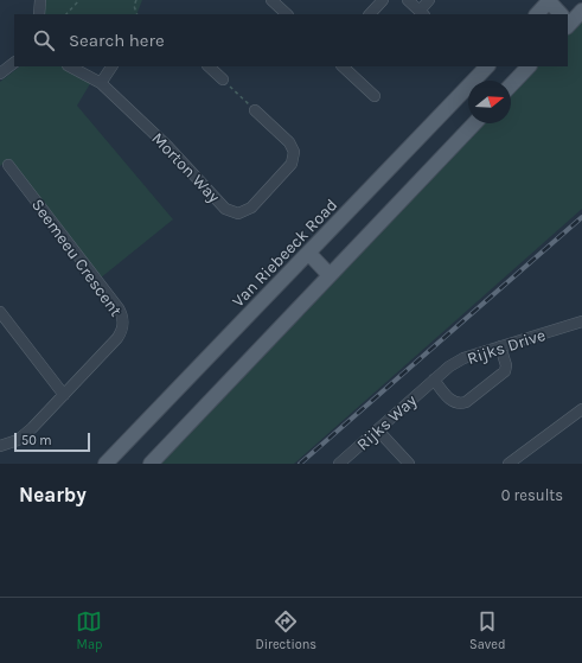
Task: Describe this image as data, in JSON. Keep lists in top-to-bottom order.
{
  "streets": {
    "main road": ["Van Riebeeck Road"],
    "street": [
      "Morton Way",
      "Seemeeu Crescent",
      "Rijks Drive",
      "Rijks Way"
    ]
  },
  "crossings": [
    ["Rijks Drive", "Rijks Way"]
  ],
  "scale_bar": "50 m",
  "north": "right",
  "page": {
    "search": "Search here",
    "scale": "50 m",
    "heading": ["Nearby", "0 results"],
    "nav": ["Map", "Directions", "Saved"]
  }
}
